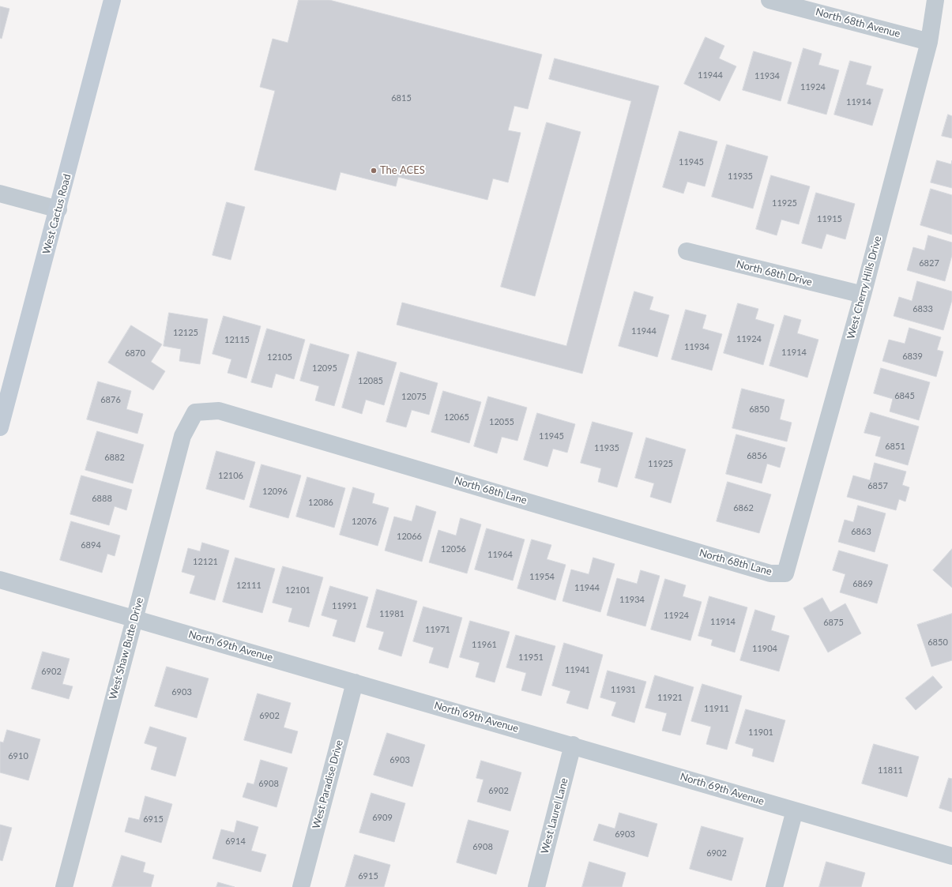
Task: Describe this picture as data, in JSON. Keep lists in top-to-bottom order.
{
  "streets": {
    "main road": ["West Cactus Road"],
    "street": [
      "North 68th Avenue",
      "North 68th Drive",
      "West Cherry Hills Drive",
      "North 68th Lane",
      "North 69th Avenue",
      "West Shaw Butte Drive",
      "West Paradise Drive",
      "West Laurel Lane"
    ]
  },
  "crossings": [
    ["North 68th Avenue", "West Cherry Hills Drive"],
    ["North 68th Drive", "West Cherry Hills Drive"],
    ["West Cherry Hills Drive", "North 68th Lane"],
    ["North 68th Lane", "West Shaw Butte Drive"],
    ["North 69th Avenue", "West Shaw Butte Drive"],
    ["North 69th Avenue", "West Paradise Drive"],
    ["North 69th Avenue", "West Laurel Lane"]
  ],
  "places": ["The ACES"],
  "house_numbers": [
    "11944",
    "11934",
    "11924",
    "6815",
    "11914",
    "11945",
    "11935",
    "11925",
    "11915",
    "6827",
    "6833",
    "11944",
    "12125",
    "11924",
    "12115",
    "11934",
    "11914",
    "6870",
    "6839",
    "12105",
    "12095",
    "12085",
    "6845",
    "12075",
    "6876",
    "6850",
    "12065",
    "12055",
    "11945",
    "6851",
    "11935",
    "6856",
    "6882",
    "11925",
    "12106",
    "6857",
    "12096",
    "6888",
    "12086",
    "6862",
    "12076",
    "6863",
    "12066",
    "6894",
    "12056",
    "11964",
    "12121",
    "11954",
    "6869",
    "12111",
    "11944",
    "12101",
    "11934",
    "11991",
    "11981",
    "11924",
    "11914",
    "6875",
    "11971",
    "6850",
    "11961",
    "11904",
    "11951",
    "11941",
    "6902",
    "11931",
    "6903",
    "11921",
    "11911",
    "6902",
    "11901",
    "6910",
    "6903",
    "11811",
    "6908",
    "6902",
    "6909",
    "6915",
    "6903",
    "6914",
    "6908",
    "6902",
    "6915"
  ]
}
